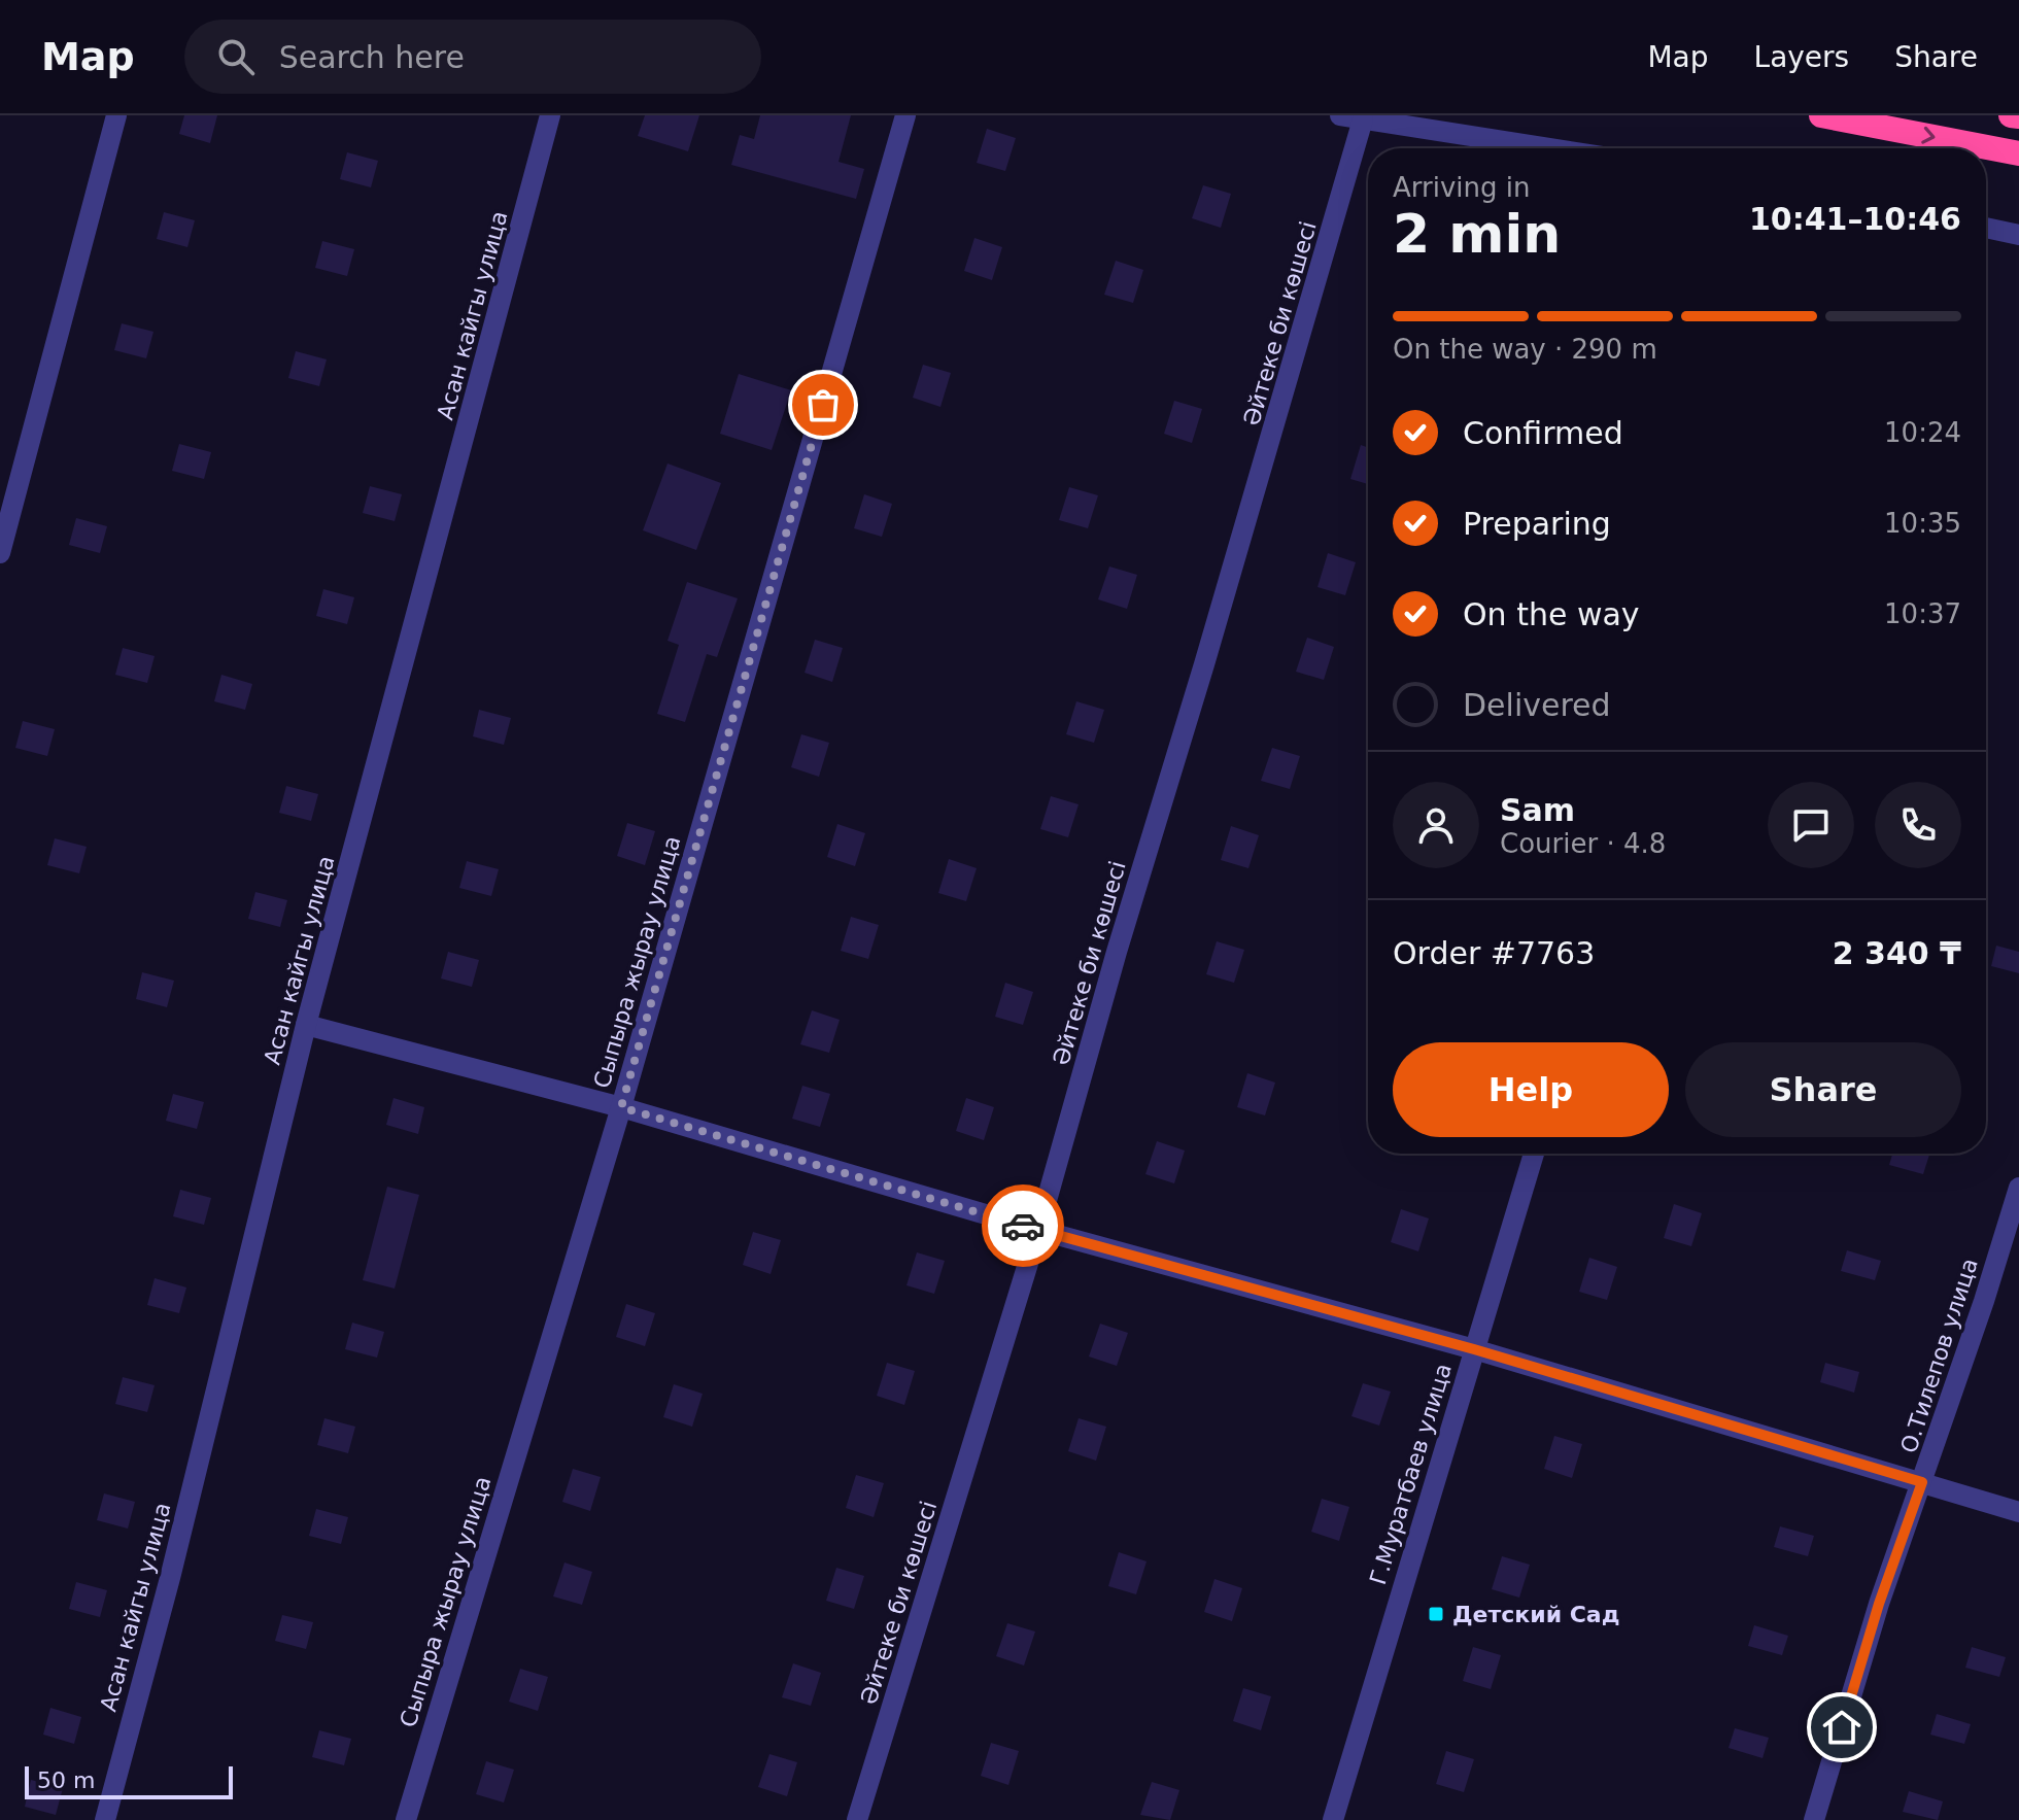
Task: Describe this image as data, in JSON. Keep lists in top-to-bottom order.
{
  "streets": {
    "street": [
      "Асан кайгы улица",
      "Әйтеке би көшесі",
      "Сыпыра жырау улица",
      "О.Тилепов улица",
      "Г.Муратбаев улица"
    ]
  },
  "places": {
    "transit": ["Детский Сад"]
  },
  "scale_bar": "50 m",
  "page": {
    "header": "Map",
    "search": "Search here",
    "nav": ["Map", "Layers", "Share"],
    "heading": ["2 min", "Arriving in", "10:41–10:46"],
    "panel": [
      "Sam",
      "Courier · 4.8",
      "Order #7763",
      "2 340 ₸"
    ],
    "bar": "On the way · 290 m",
    "list": [
      ["Confirmed", "10:24"],
      ["Preparing", "10:35"],
      ["On the way", "10:37"],
      "Delivered"
    ],
    "buttons": ["Help", "Share"],
    "scale": "50 m"
  }
}
